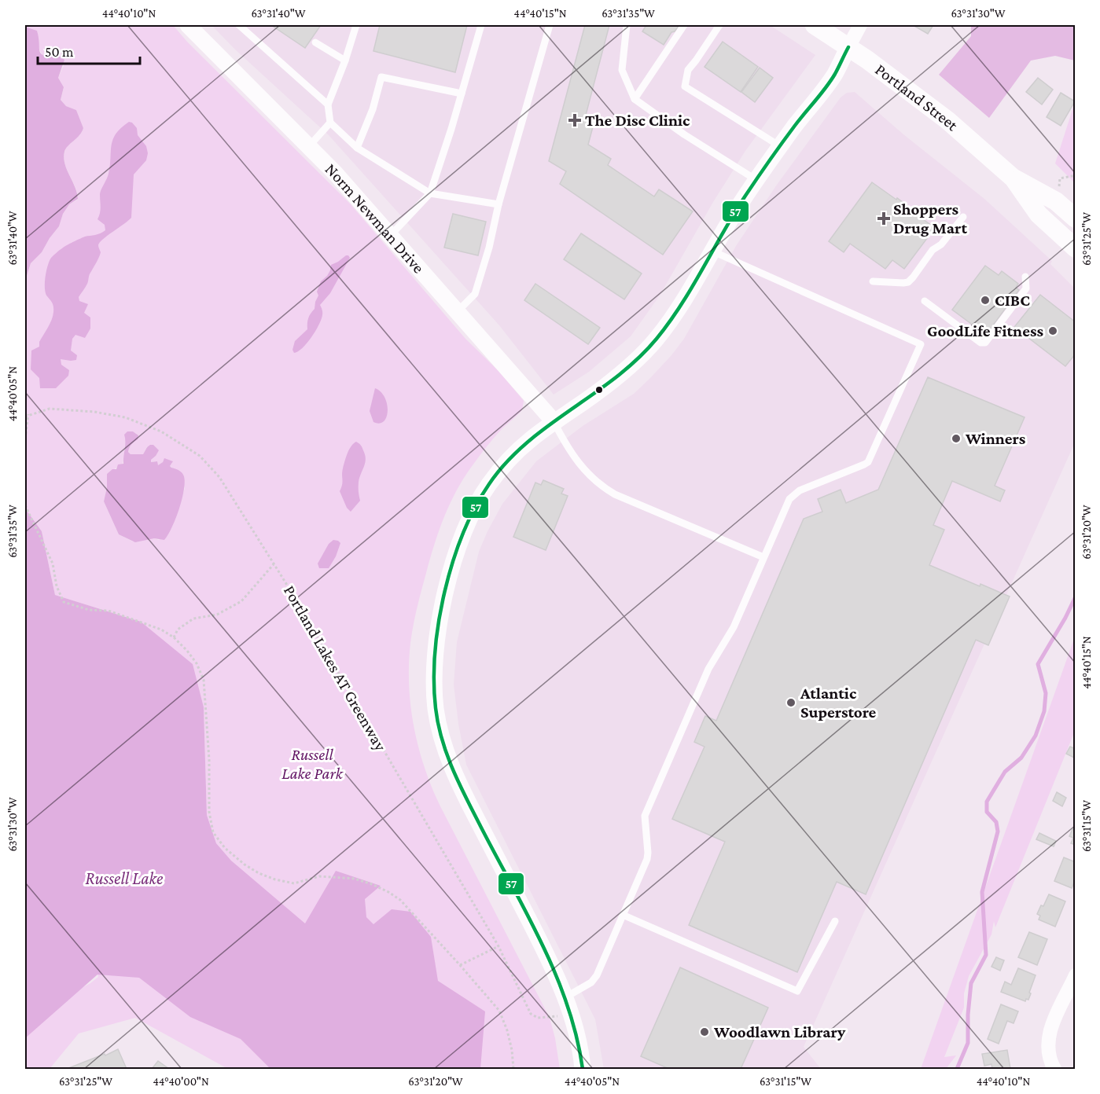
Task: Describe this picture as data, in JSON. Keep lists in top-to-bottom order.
{
  "streets": {
    "main road": ["Portland Street"],
    "street": ["Norm Newman Drive"],
    "path": ["Portland Lakes AT Greenway"]
  },
  "water": ["Russell Lake"],
  "parks": ["Russell Lake Park"],
  "places": {
    "health": ["The Disc Clinic", "Shoppers Drug Mart"],
    "other": [
      "CIBC",
      "GoodLife Fitness",
      "Winners",
      "Atlantic Superstore",
      "Woodlawn Library"
    ]
  },
  "lines": ["transit line 57"],
  "scale_bar": "50 m",
  "coordinates": [
    "44°40'10\"N",
    "63°31'40\"W",
    "44°40'15\"N",
    "63°31'35\"W",
    "63°31'30\"W",
    "63°31'25\"W",
    "44°40'05\"N",
    "63°31'20\"W",
    "63°31'15\"W",
    "44°40'00\"N"
  ]
}
